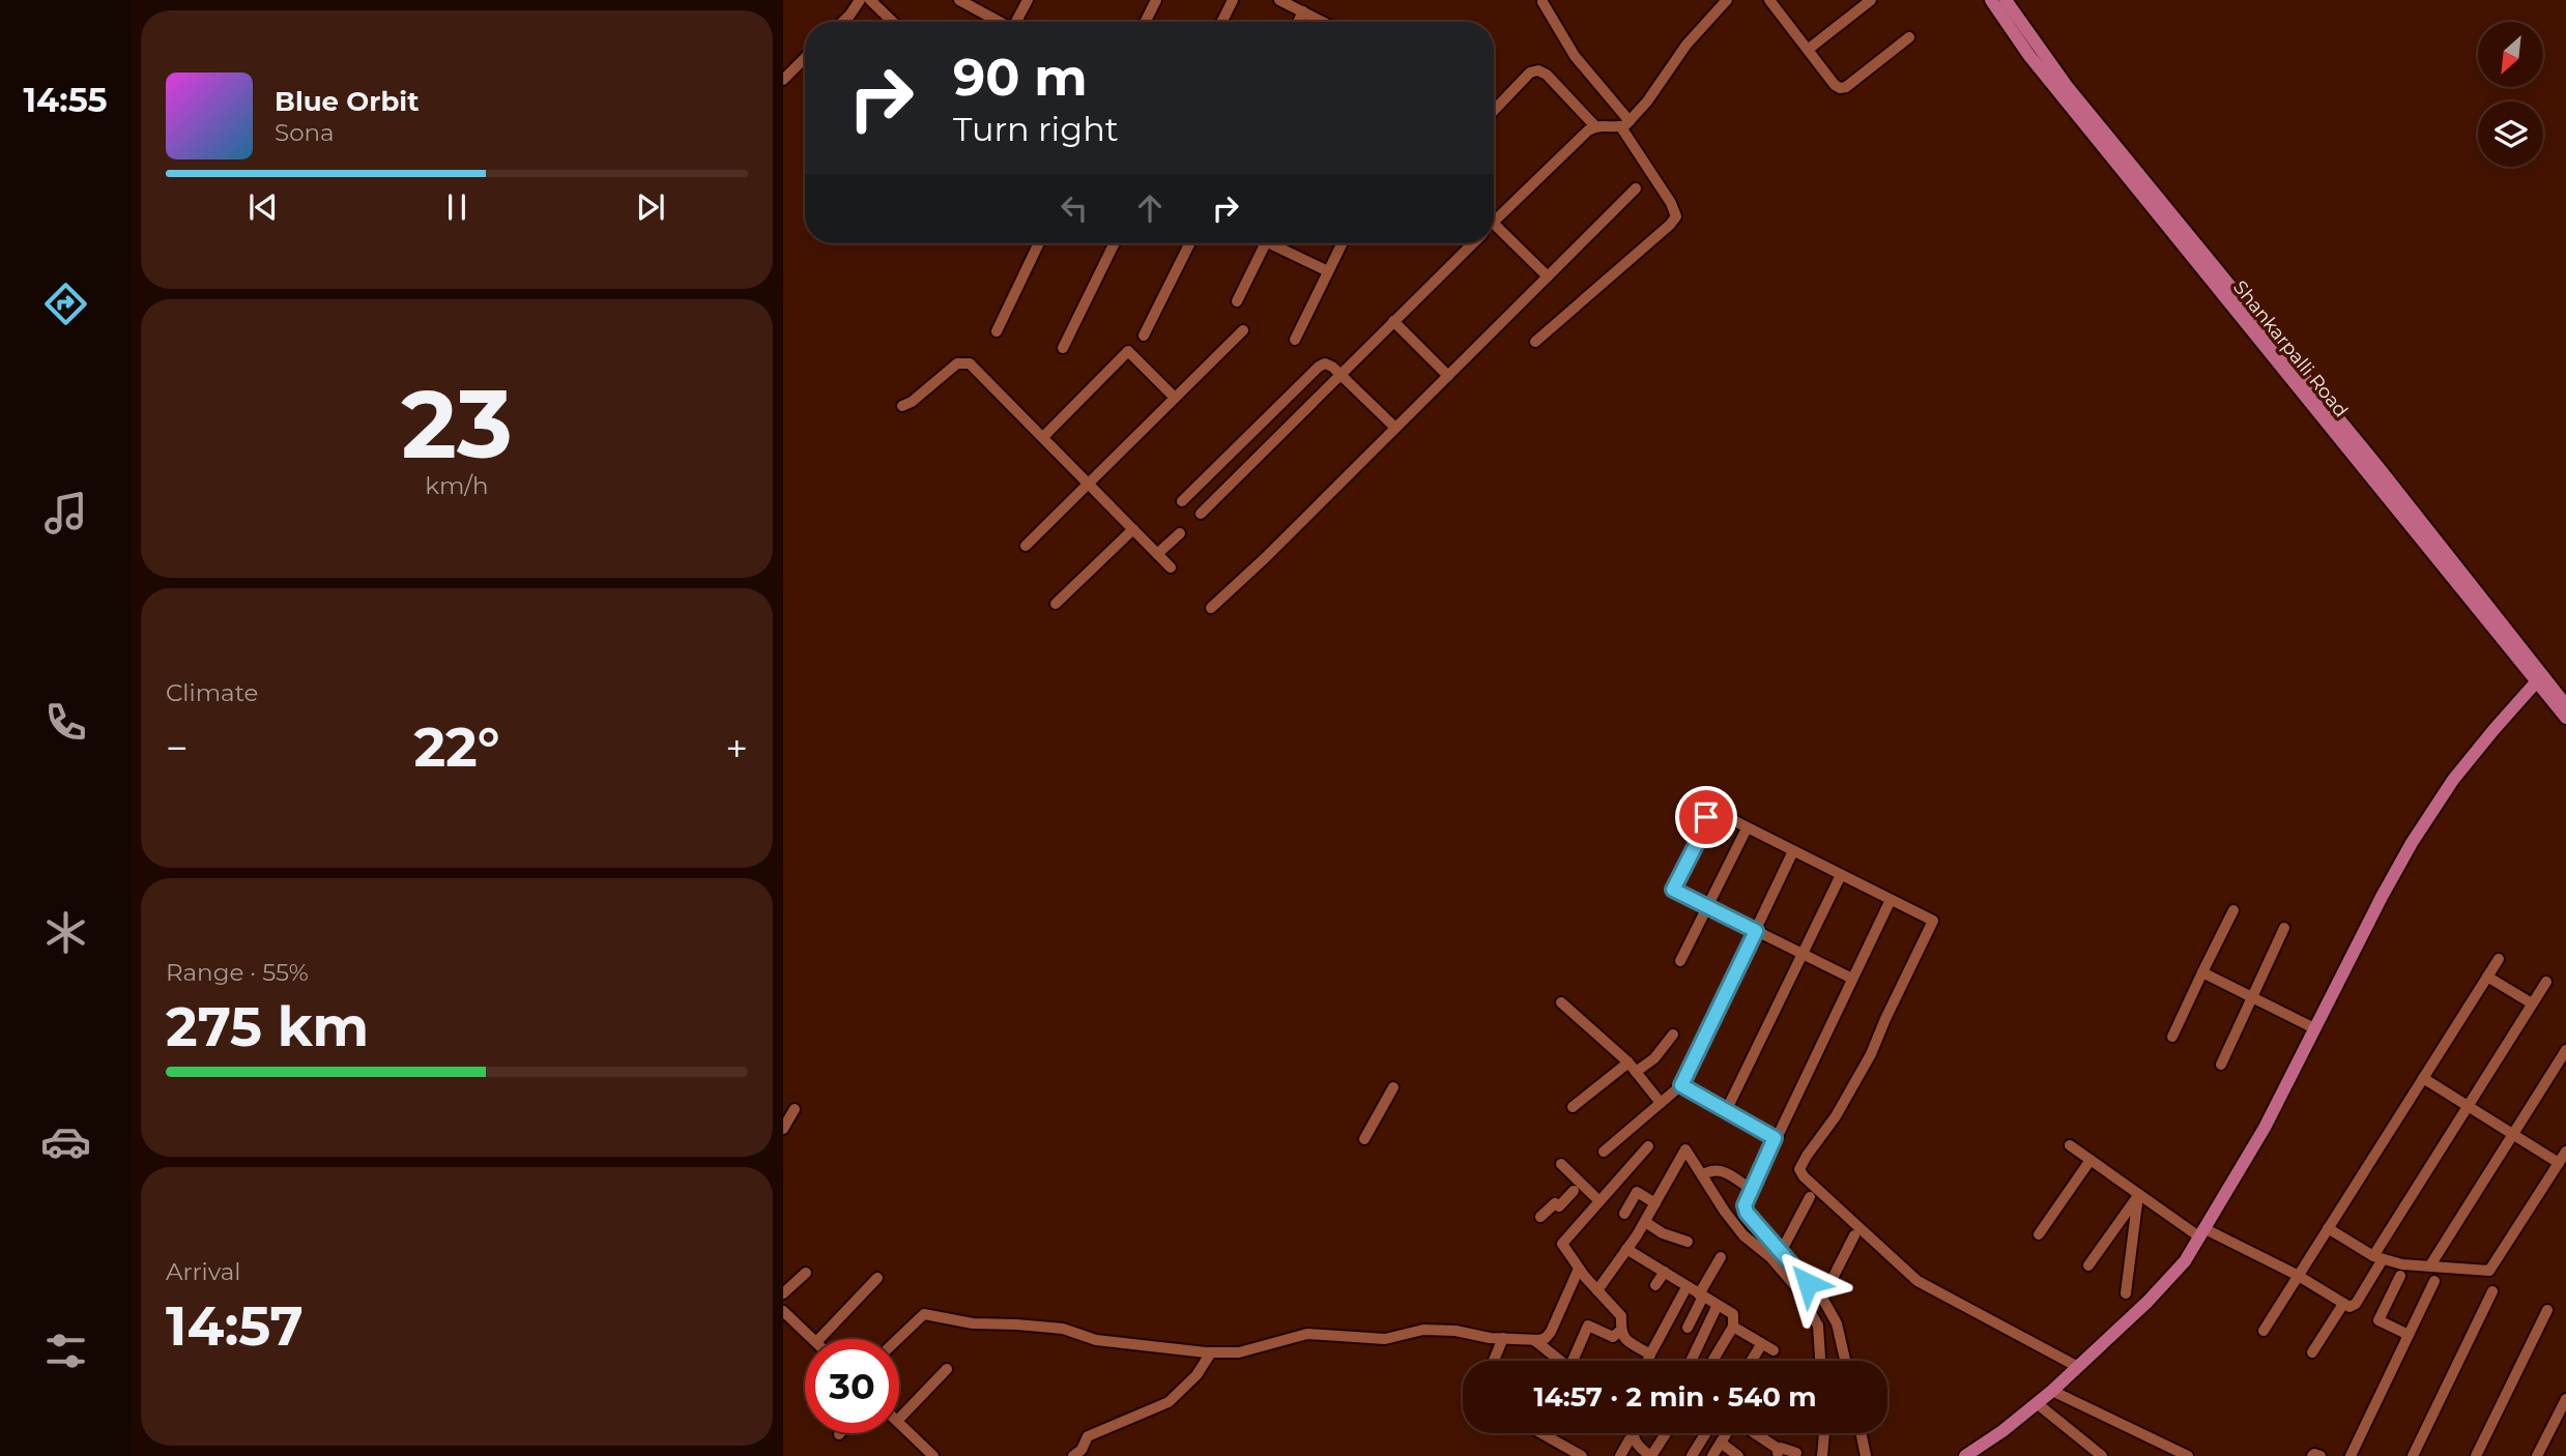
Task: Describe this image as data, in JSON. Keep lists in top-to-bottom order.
{
  "streets": {
    "main road": ["Shankarpalli Road"]
  },
  "north": "bottom left",
  "page": {
    "tabs": "14:55",
    "turn": ["90 m", "Turn right"],
    "song": ["Blue Orbit", "Sona"],
    "tile": [
      ["23", "km/h"],
      "Climate",
      ["Range · 55%", "275 km"],
      ["Arrival", "14:57"]
    ],
    "heat": ["−", "22°", "+"],
    "limit": "30",
    "trip": "14:57 · 2 min · 540 m"
  }
}
